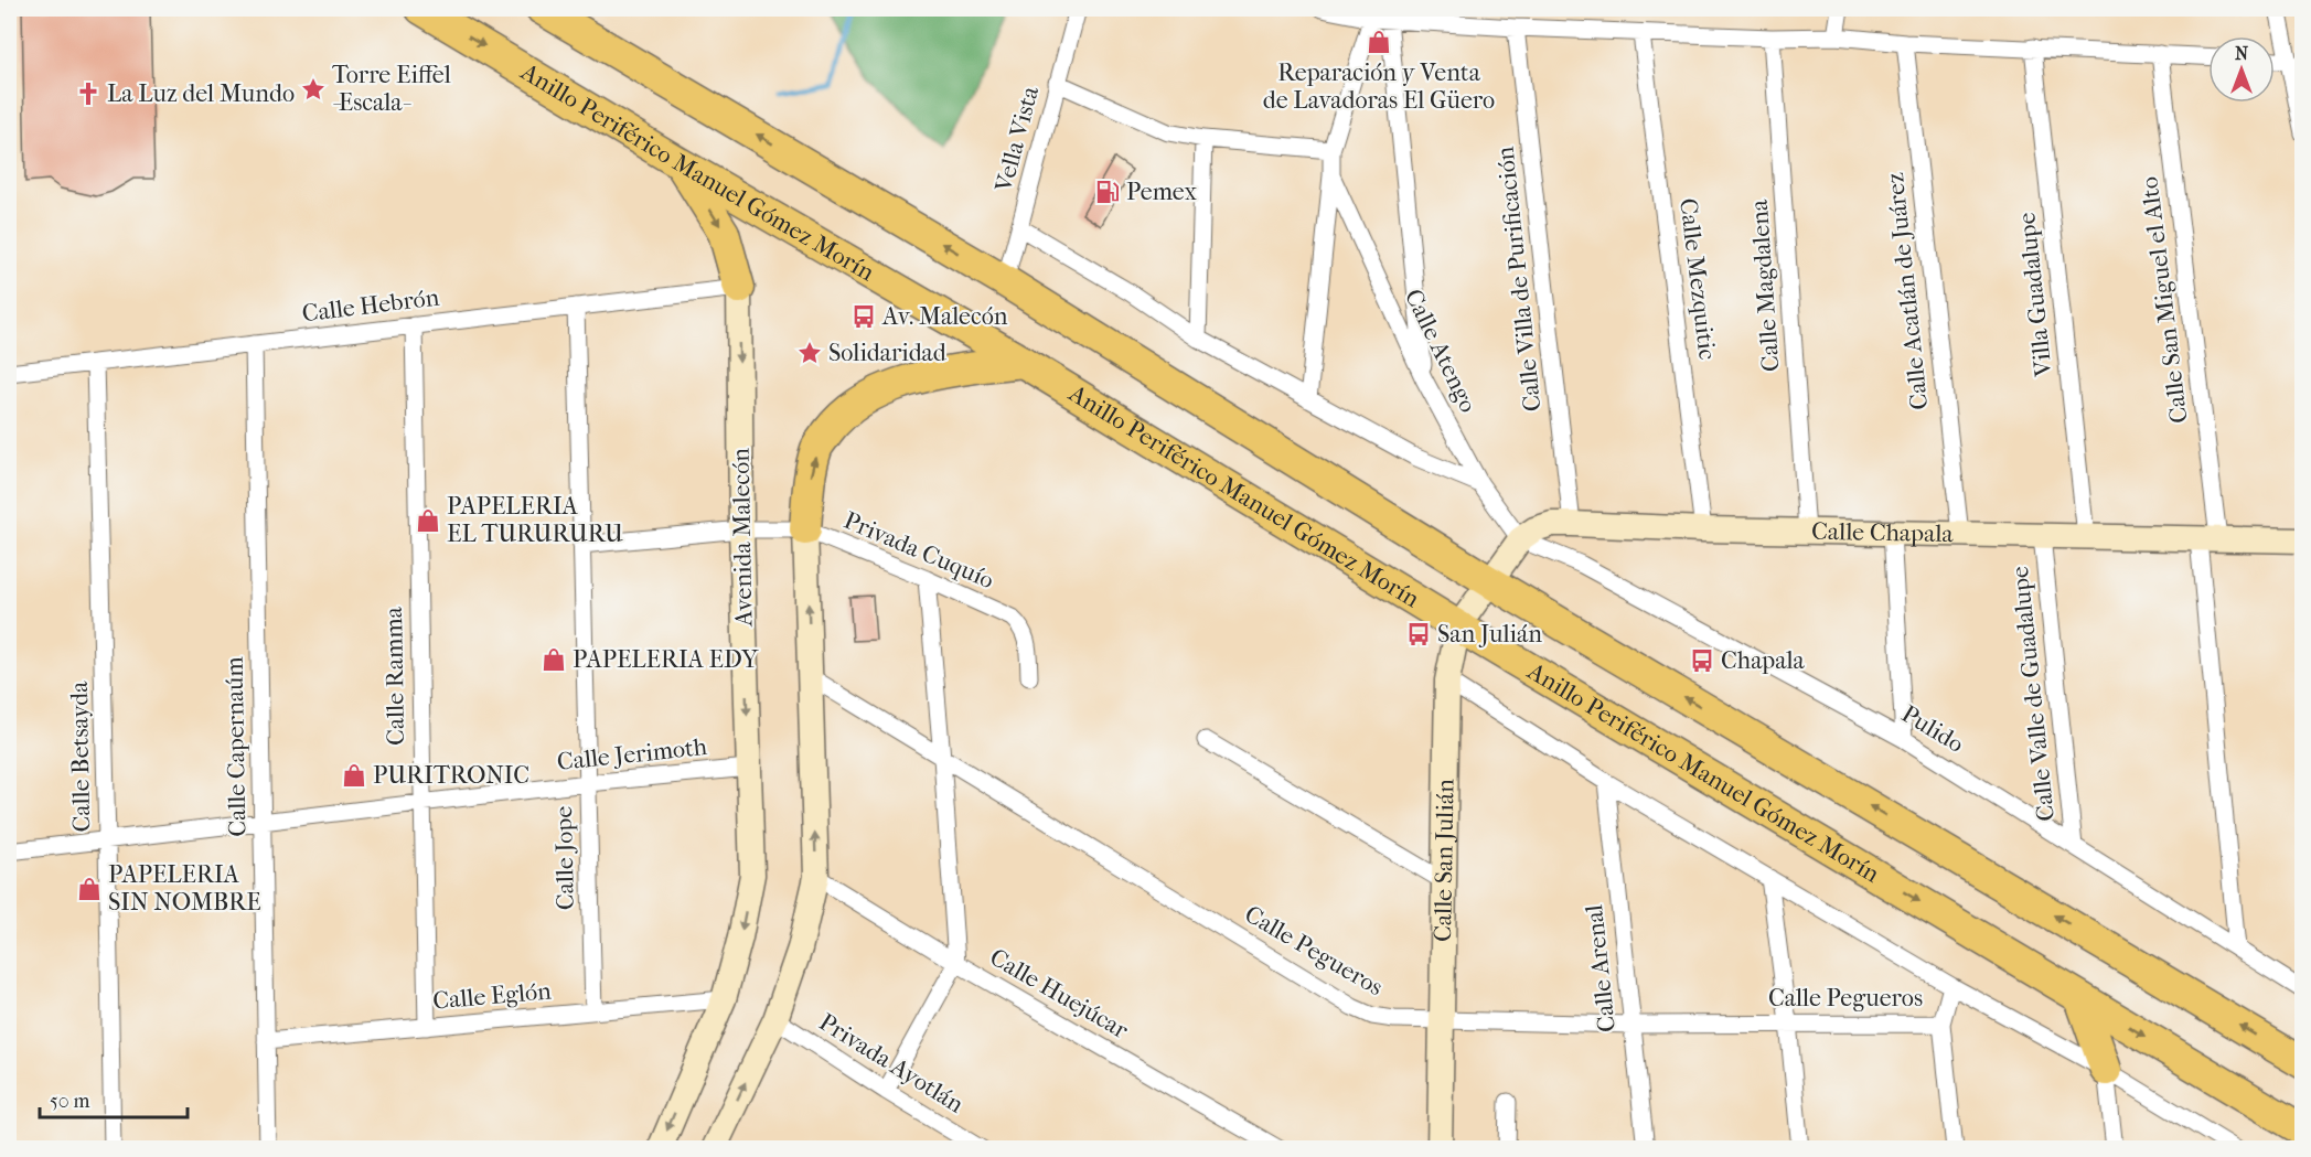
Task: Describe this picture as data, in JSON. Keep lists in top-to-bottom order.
{
  "streets": {
    "highway": ["Anillo Periférico Manuel Gómez Morín", "Avenida Malecón"],
    "main road": ["Calle Chapala", "Calle San Julián"],
    "street": [
      "Vella Vista",
      "Calle Villa de Purificación",
      "Calle Mezquitic",
      "Calle Magdalena",
      "Calle Acatlán de Juárez",
      "Villa Guadalupe",
      "Calle San Miguel el Alto",
      "Calle Hebrón",
      "Calle Atengo",
      "Privada Cuquío",
      "Calle Ramma",
      "Calle Valle de Guadalupe",
      "Pulido",
      "Calle Capernaúm",
      "Calle Jerimoth",
      "Calle Betsayda",
      "Calle Jope",
      "Calle Pegueros",
      "Calle Arenal",
      "Calle Huejúcar",
      "Calle Eglón",
      "Privada Ayotlán"
    ]
  },
  "crossings": [
    ["Anillo Periférico Manuel Gómez Morín", "Avenida Malecón"],
    ["Anillo Periférico Manuel Gómez Morín", "Calle San Julián"],
    ["Calle Villa de Purificación", "Calle Chapala"],
    ["Calle Mezquitic", "Calle Chapala"],
    ["Calle Magdalena", "Calle Chapala"],
    ["Calle Acatlán de Juárez", "Calle Chapala"],
    ["Villa Guadalupe", "Calle Chapala"],
    ["Calle San Miguel el Alto", "Calle Chapala"],
    ["Calle San Miguel el Alto", "Pulido"],
    ["Calle Hebrón", "Avenida Malecón"],
    ["Calle Hebrón", "Calle Ramma"],
    ["Calle Hebrón", "Calle Capernaúm"],
    ["Calle Hebrón", "Calle Betsayda"],
    ["Calle Hebrón", "Calle Jope"],
    ["Calle Atengo", "Calle Chapala"],
    ["Calle Atengo", "Pulido"],
    ["Calle Chapala", "Calle Valle de Guadalupe"],
    ["Calle Chapala", "Pulido"],
    ["Calle Chapala", "Calle San Julián"],
    ["Avenida Malecón", "Privada Cuquío"],
    ["Avenida Malecón", "Calle Jerimoth"],
    ["Avenida Malecón", "Calle Eglón"],
    ["Privada Cuquío", "Calle Jope"],
    ["Calle Ramma", "Calle Jerimoth"],
    ["Calle Ramma", "Calle Eglón"],
    ["Calle Valle de Guadalupe", "Pulido"],
    ["Calle Capernaúm", "Calle Jerimoth"],
    ["Calle Capernaúm", "Calle Eglón"],
    ["Calle Jerimoth", "Calle Betsayda"],
    ["Calle Jerimoth", "Calle Jope"],
    ["Calle Jope", "Calle Eglón"],
    ["Calle San Julián", "Calle Pegueros"],
    ["Calle Pegueros", "Calle Arenal"]
  ],
  "one_way": ["Avenida Malecón"],
  "places": {
    "shop": [
      "Reparación y Venta de Lavadoras El Güero",
      "PAPELERIA EL TURURURU",
      "PAPELERIA EDY",
      "PURITRONIC",
      "PAPELERIA SIN NOMBRE"
    ],
    "place": ["Torre Eiffel -Escala-", "Solidaridad"],
    "church": ["La Luz del Mundo"],
    "fuel station": ["Pemex"],
    "bus stop": ["Av. Malecón", "San Julián", "Chapala"]
  },
  "scale_bar": "50 m",
  "north": "top"
}
